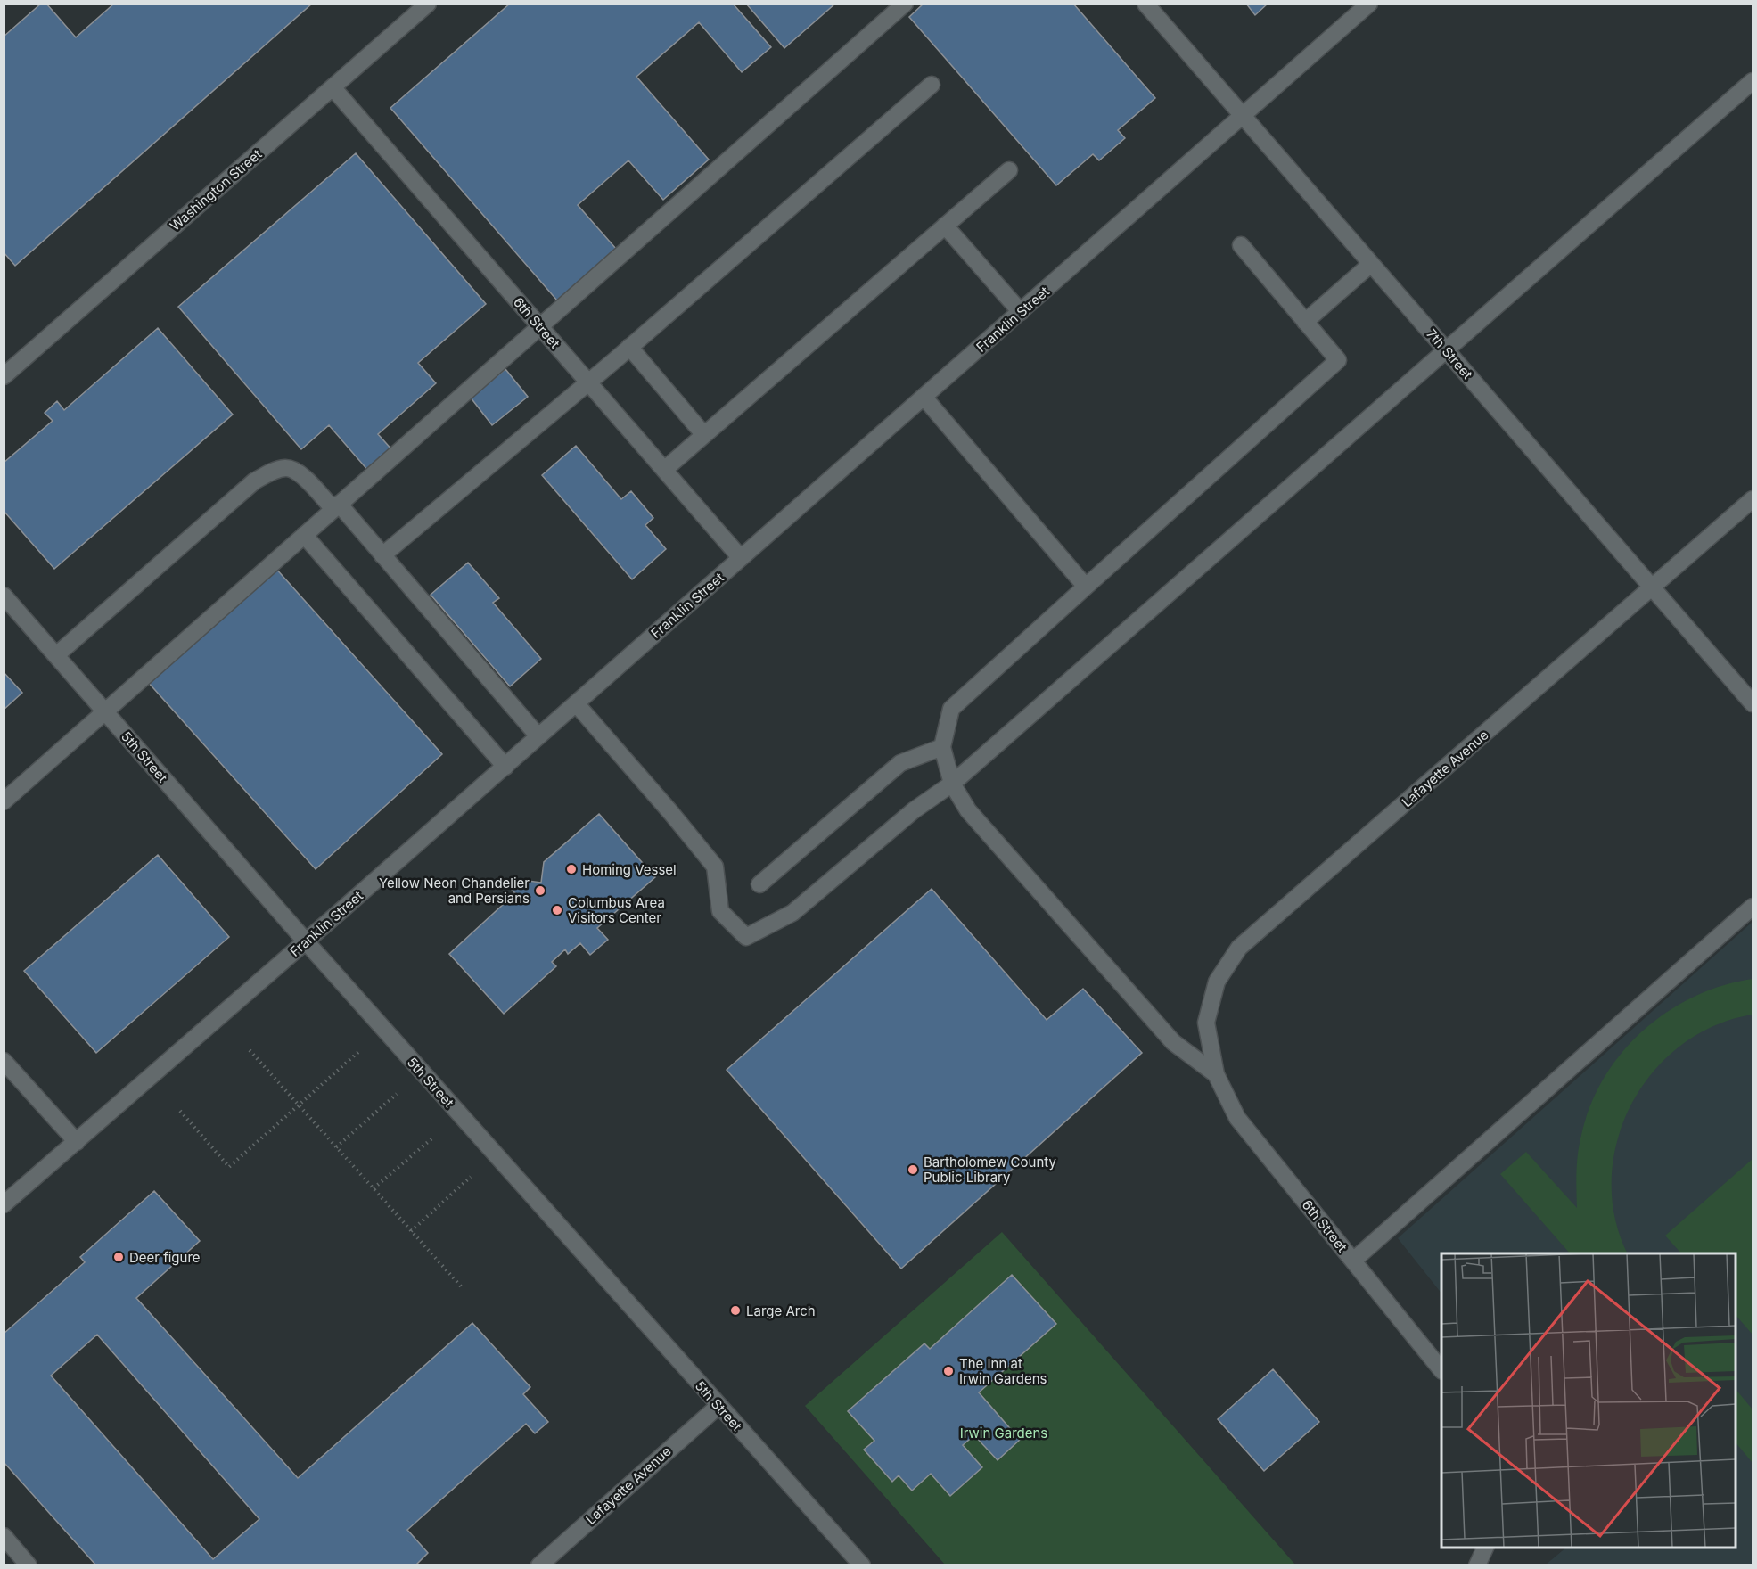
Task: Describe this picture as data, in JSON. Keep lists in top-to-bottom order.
{
  "streets": {
    "street": [
      "Washington Street",
      "Franklin Street",
      "6th Street",
      "7th Street",
      "5th Street",
      "Lafayette Avenue"
    ]
  },
  "crossings": [
    ["Washington Street", "6th Street"],
    ["Franklin Street", "6th Street"],
    ["Franklin Street", "7th Street"],
    ["Franklin Street", "5th Street"],
    ["6th Street", "Lafayette Avenue"],
    ["7th Street", "Lafayette Avenue"],
    ["5th Street", "Lafayette Avenue"]
  ],
  "parks": ["Irwin Gardens"],
  "places": [
    "Homing Vessel",
    "Yellow Neon Chandelier and Persians",
    "Columbus Area Visitors Center",
    "Bartholomew County Public Library",
    "Deer figure",
    "Large Arch",
    "The Inn at Irwin Gardens"
  ]
}
